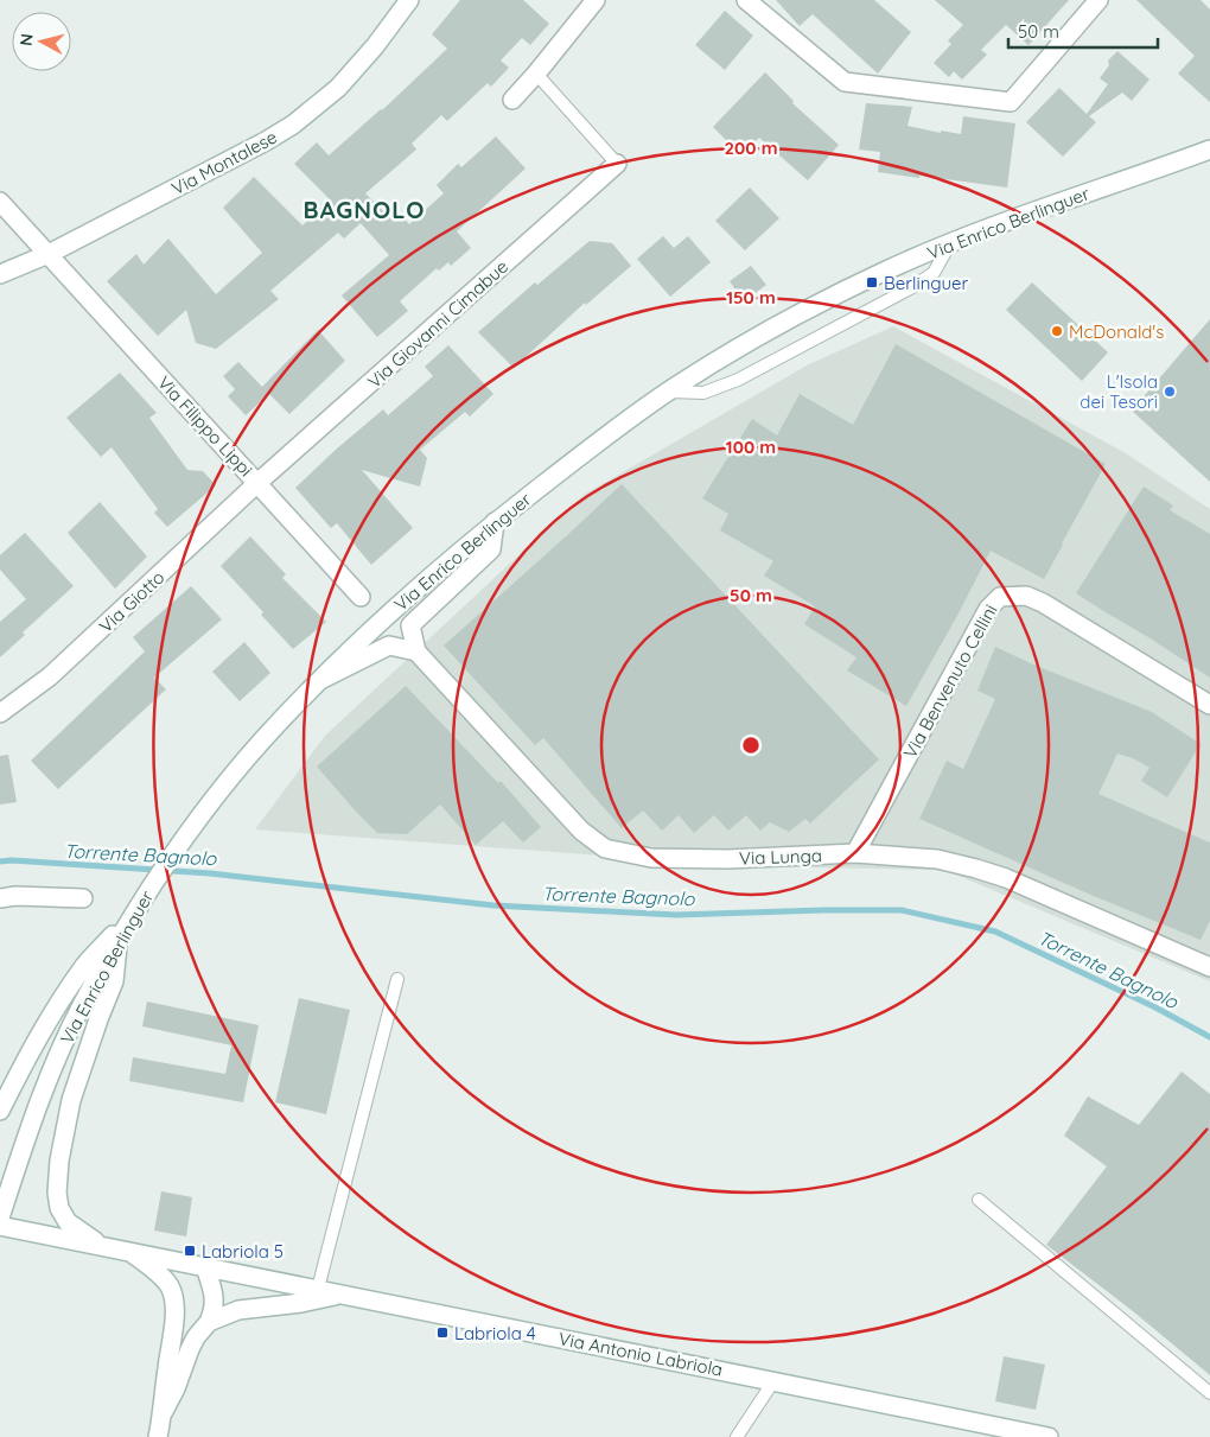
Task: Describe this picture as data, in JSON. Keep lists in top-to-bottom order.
{
  "streets": {
    "street": [
      "Via Montalese",
      "Via Enrico Berlinguer",
      "Via Giovanni Cimabue",
      "Via Filippo Lippi",
      "Via Giotto",
      "Via Benvenuto Cellini",
      "Via Lunga",
      "Via Antonio Labriola"
    ]
  },
  "crossings": [
    ["Via Montalese", "Via Filippo Lippi"],
    ["Via Giovanni Cimabue", "Via Filippo Lippi"],
    ["Via Giovanni Cimabue", "Via Giotto"],
    ["Via Filippo Lippi", "Via Giotto"],
    ["Via Benvenuto Cellini", "Via Lunga"]
  ],
  "districts": ["BAGNOLO"],
  "water": ["Torrente Bagnolo"],
  "places": {
    "transit": ["Berlinguer", "Labriola 5", "Labriola 4"],
    "other": ["McDonald's", "L'Isola dei Tesori"]
  },
  "scale_bar": "50 m",
  "north": "left",
  "rings": [
    "200 m",
    "150 m",
    "100 m",
    "50 m"
  ]
}
